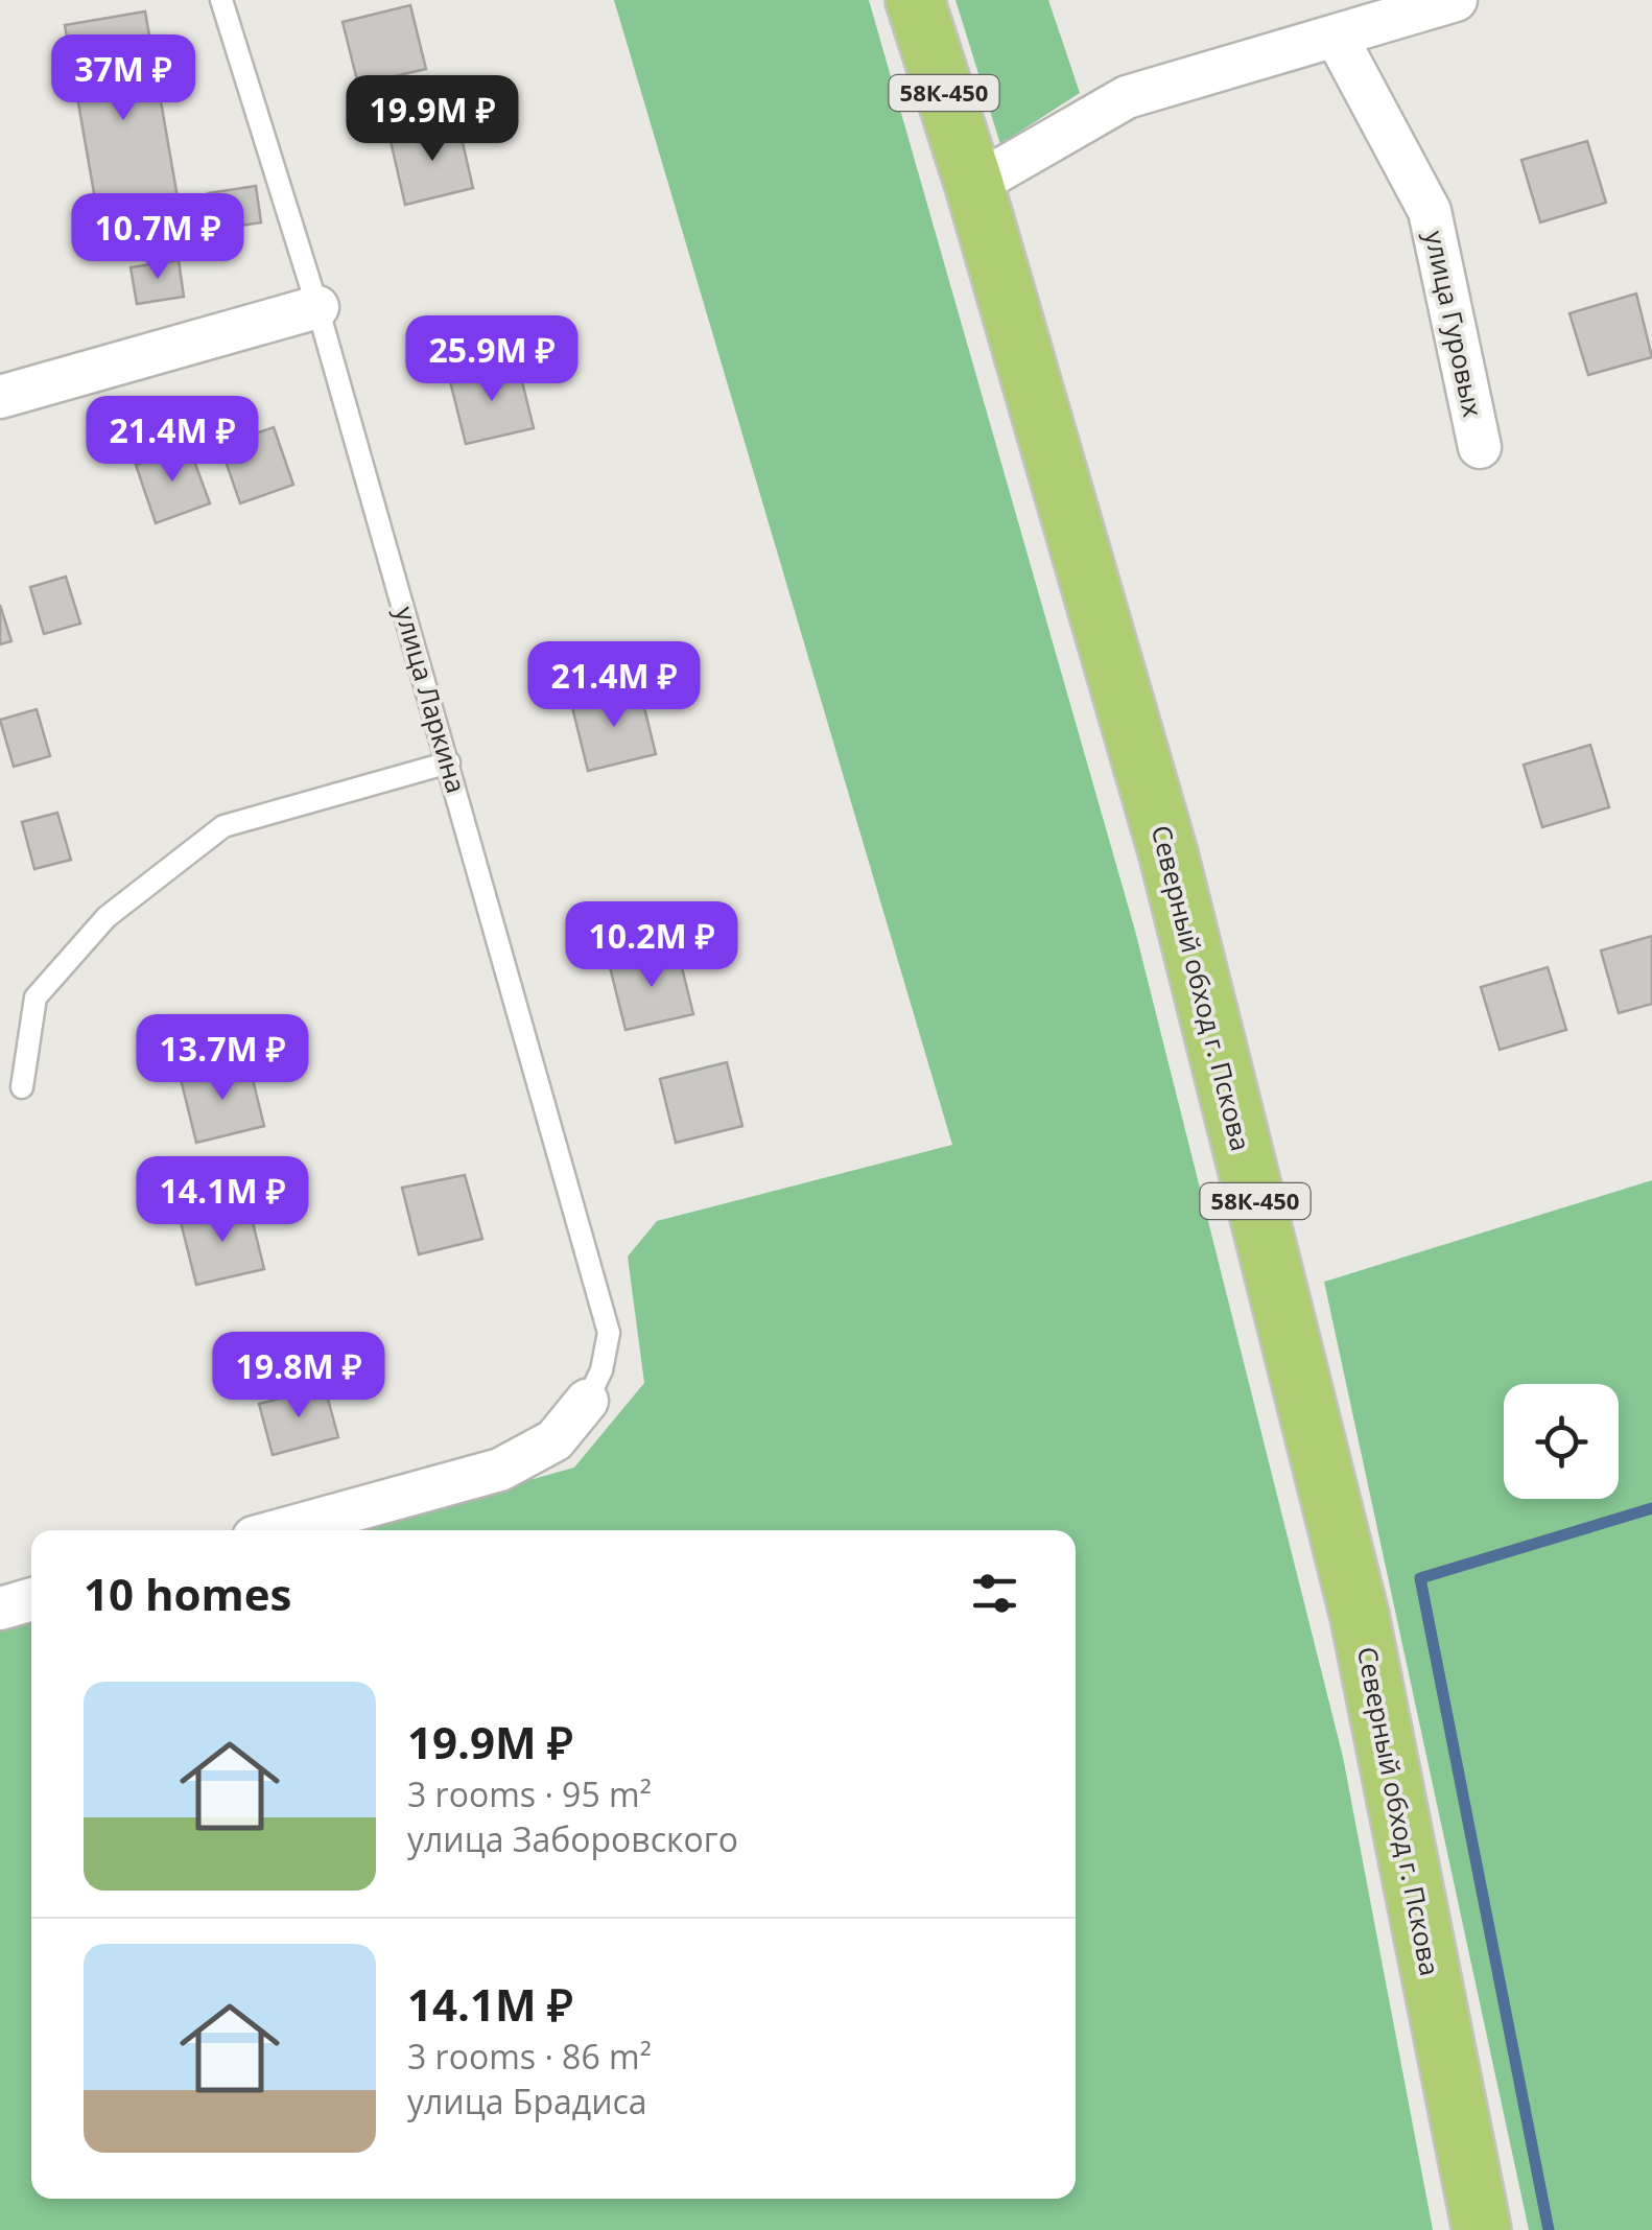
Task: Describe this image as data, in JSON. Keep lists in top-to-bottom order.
{
  "streets": {
    "highway": ["58К-450", "Северный обход г. Пскова"],
    "street": ["улица Гуровых"],
    "lane": ["улица Ларкина"]
  },
  "crossings": [
    ["58К-450", "Северный обход г. Пскова"]
  ],
  "page": {
    "price": [
      "37M ₽",
      "19.9M ₽",
      "10.7M ₽",
      "25.9M ₽",
      "21.4M ₽",
      "21.4M ₽",
      "10.2M ₽",
      "13.7M ₽",
      "14.1M ₽",
      "19.8M ₽"
    ],
    "heading": "10 homes",
    "list": [
      {
        "name": "19.9M ₽",
        "note": "3 rooms · 95 m² · улица Заборовского"
      },
      {
        "name": "14.1M ₽",
        "note": "3 rooms · 86 m² · улица Брадиса"
      }
    ]
  }
}
